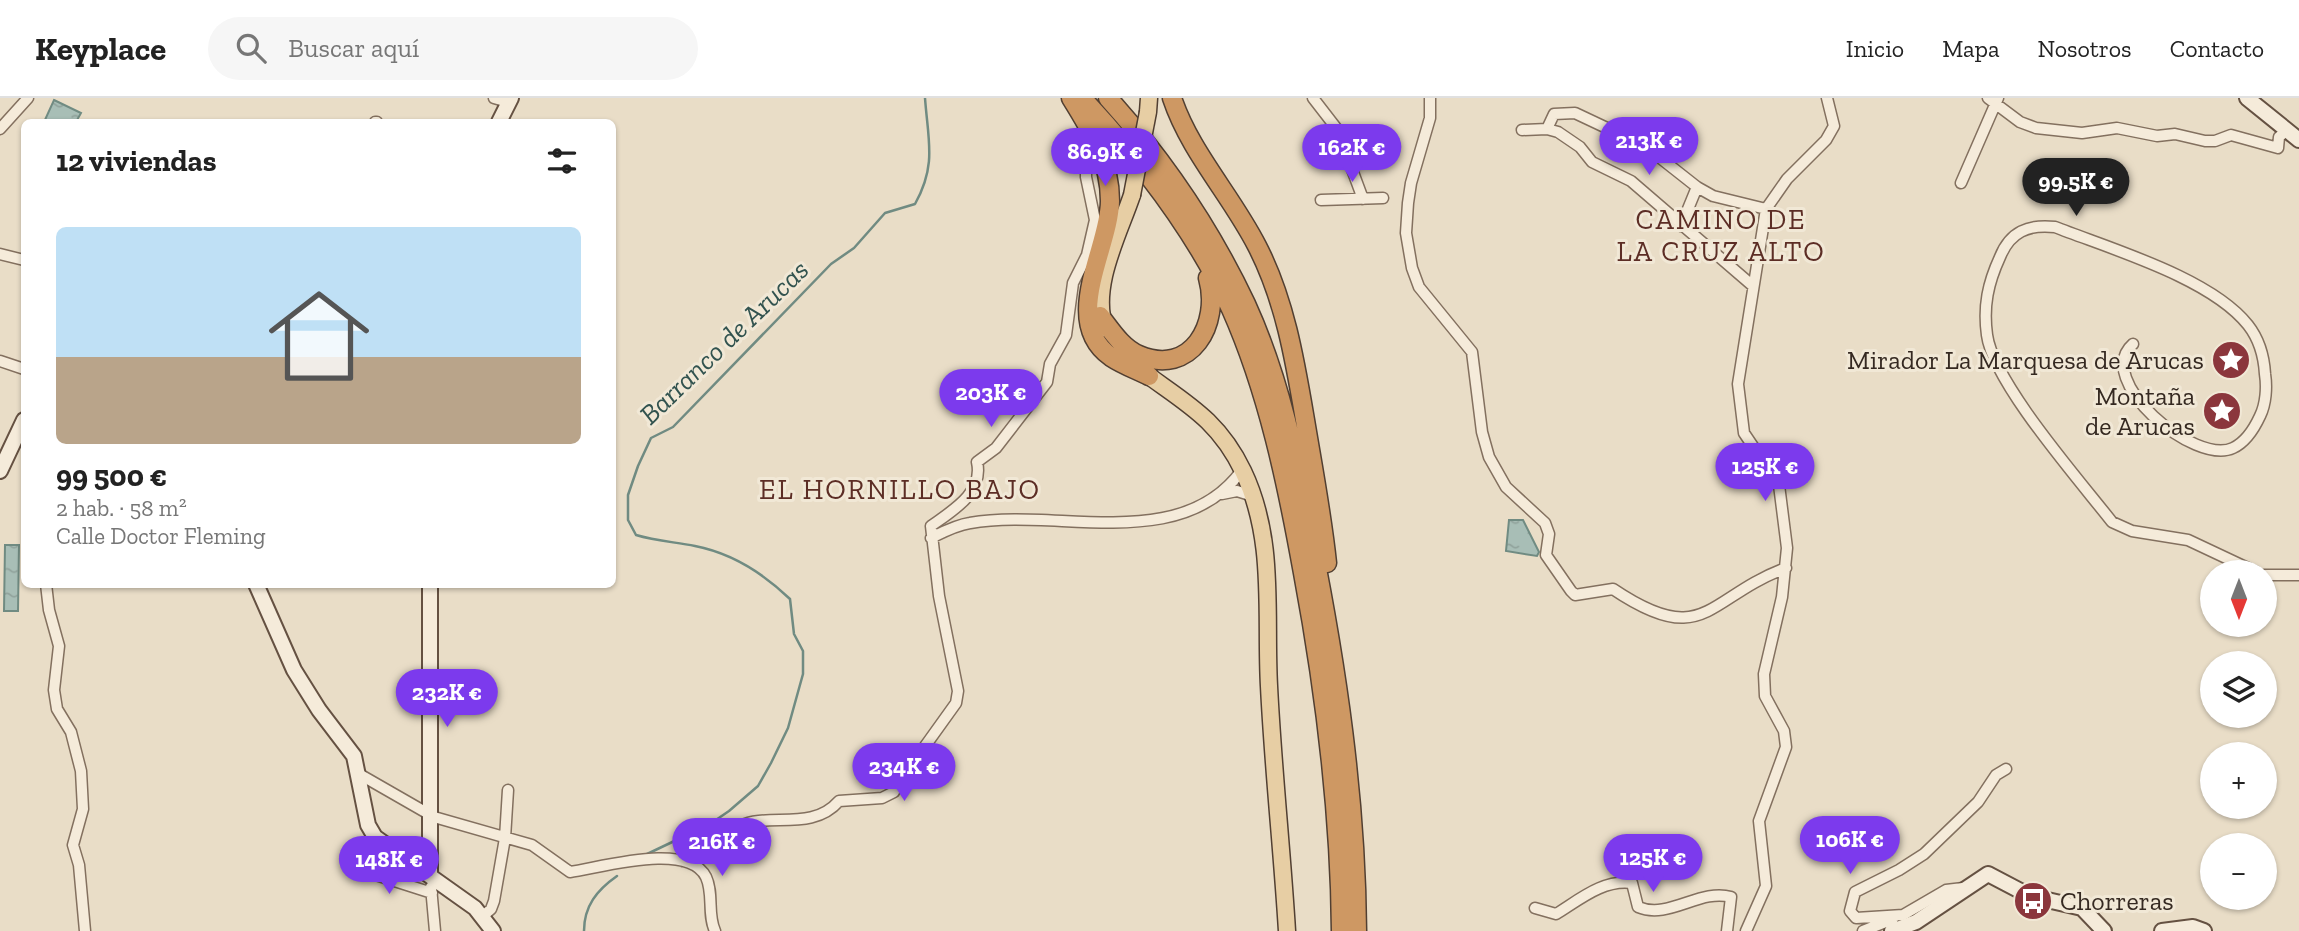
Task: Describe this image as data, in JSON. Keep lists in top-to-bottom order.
{
  "districts": ["CAMINO DE LA CRUZ ALTO", "EL HORNILLO BAJO"],
  "water": ["Barranco de Arucas"],
  "places": {
    "place": ["Mirador La Marquesa de Arucas", "Montaña de Arucas"],
    "bus stop": ["Chorreras"]
  },
  "north": "bottom",
  "page": {
    "header": "Keyplace",
    "search": "Buscar aquí",
    "nav": [
      "Inicio",
      "Mapa",
      "Nosotros",
      "Contacto"
    ],
    "price": [
      "213K €",
      "162K €",
      "86.9K €",
      "99.5K €",
      "203K €",
      "125K €",
      "232K €",
      "234K €",
      "106K €",
      "216K €",
      "125K €",
      "148K €"
    ],
    "heading": "12 viviendas",
    "list": [
      {
        "name": "99 500 €",
        "note": "2 hab. · 58 m² · Calle Doctor Fleming"
      }
    ],
    "map_buttons": ["+", "−"]
  }
}
